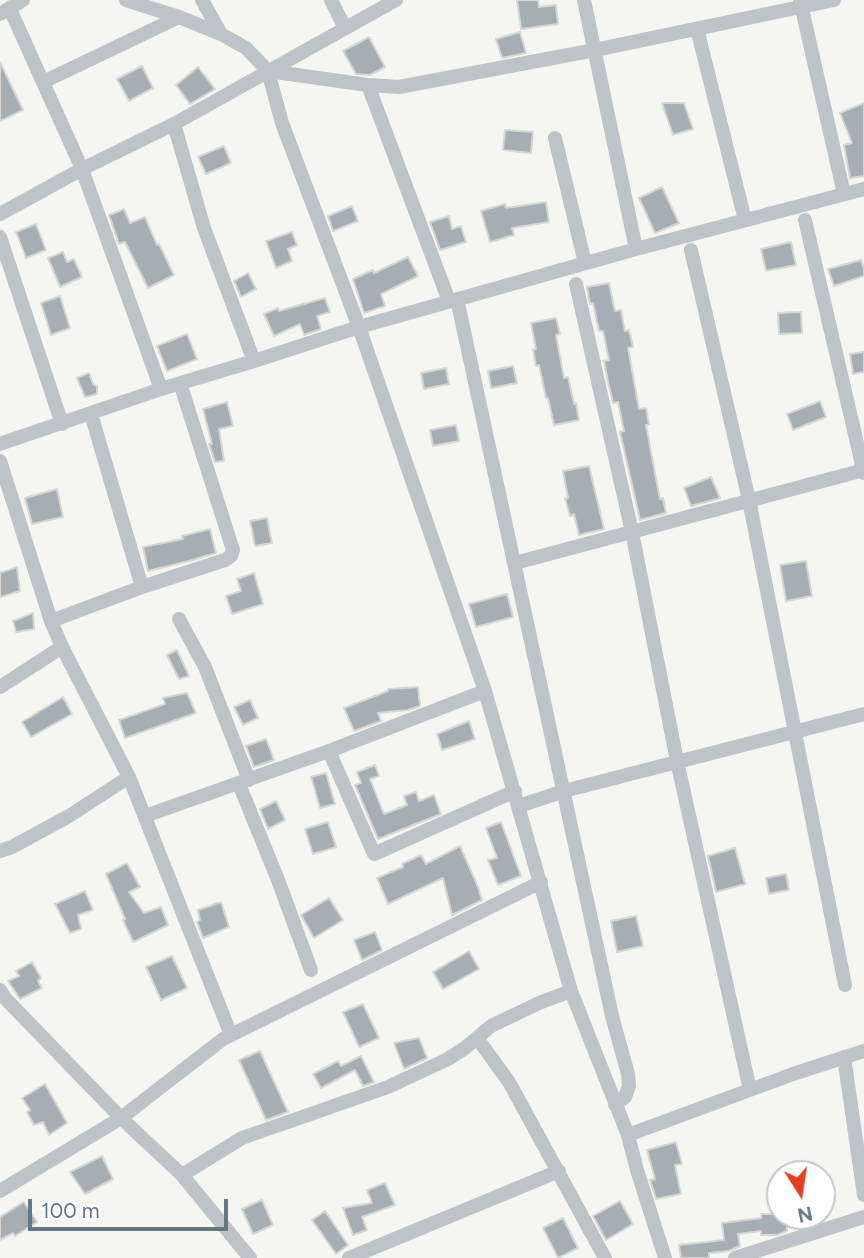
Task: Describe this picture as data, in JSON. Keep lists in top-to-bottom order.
{
  "scale_bar": "100 m",
  "north": "bottom"
}
